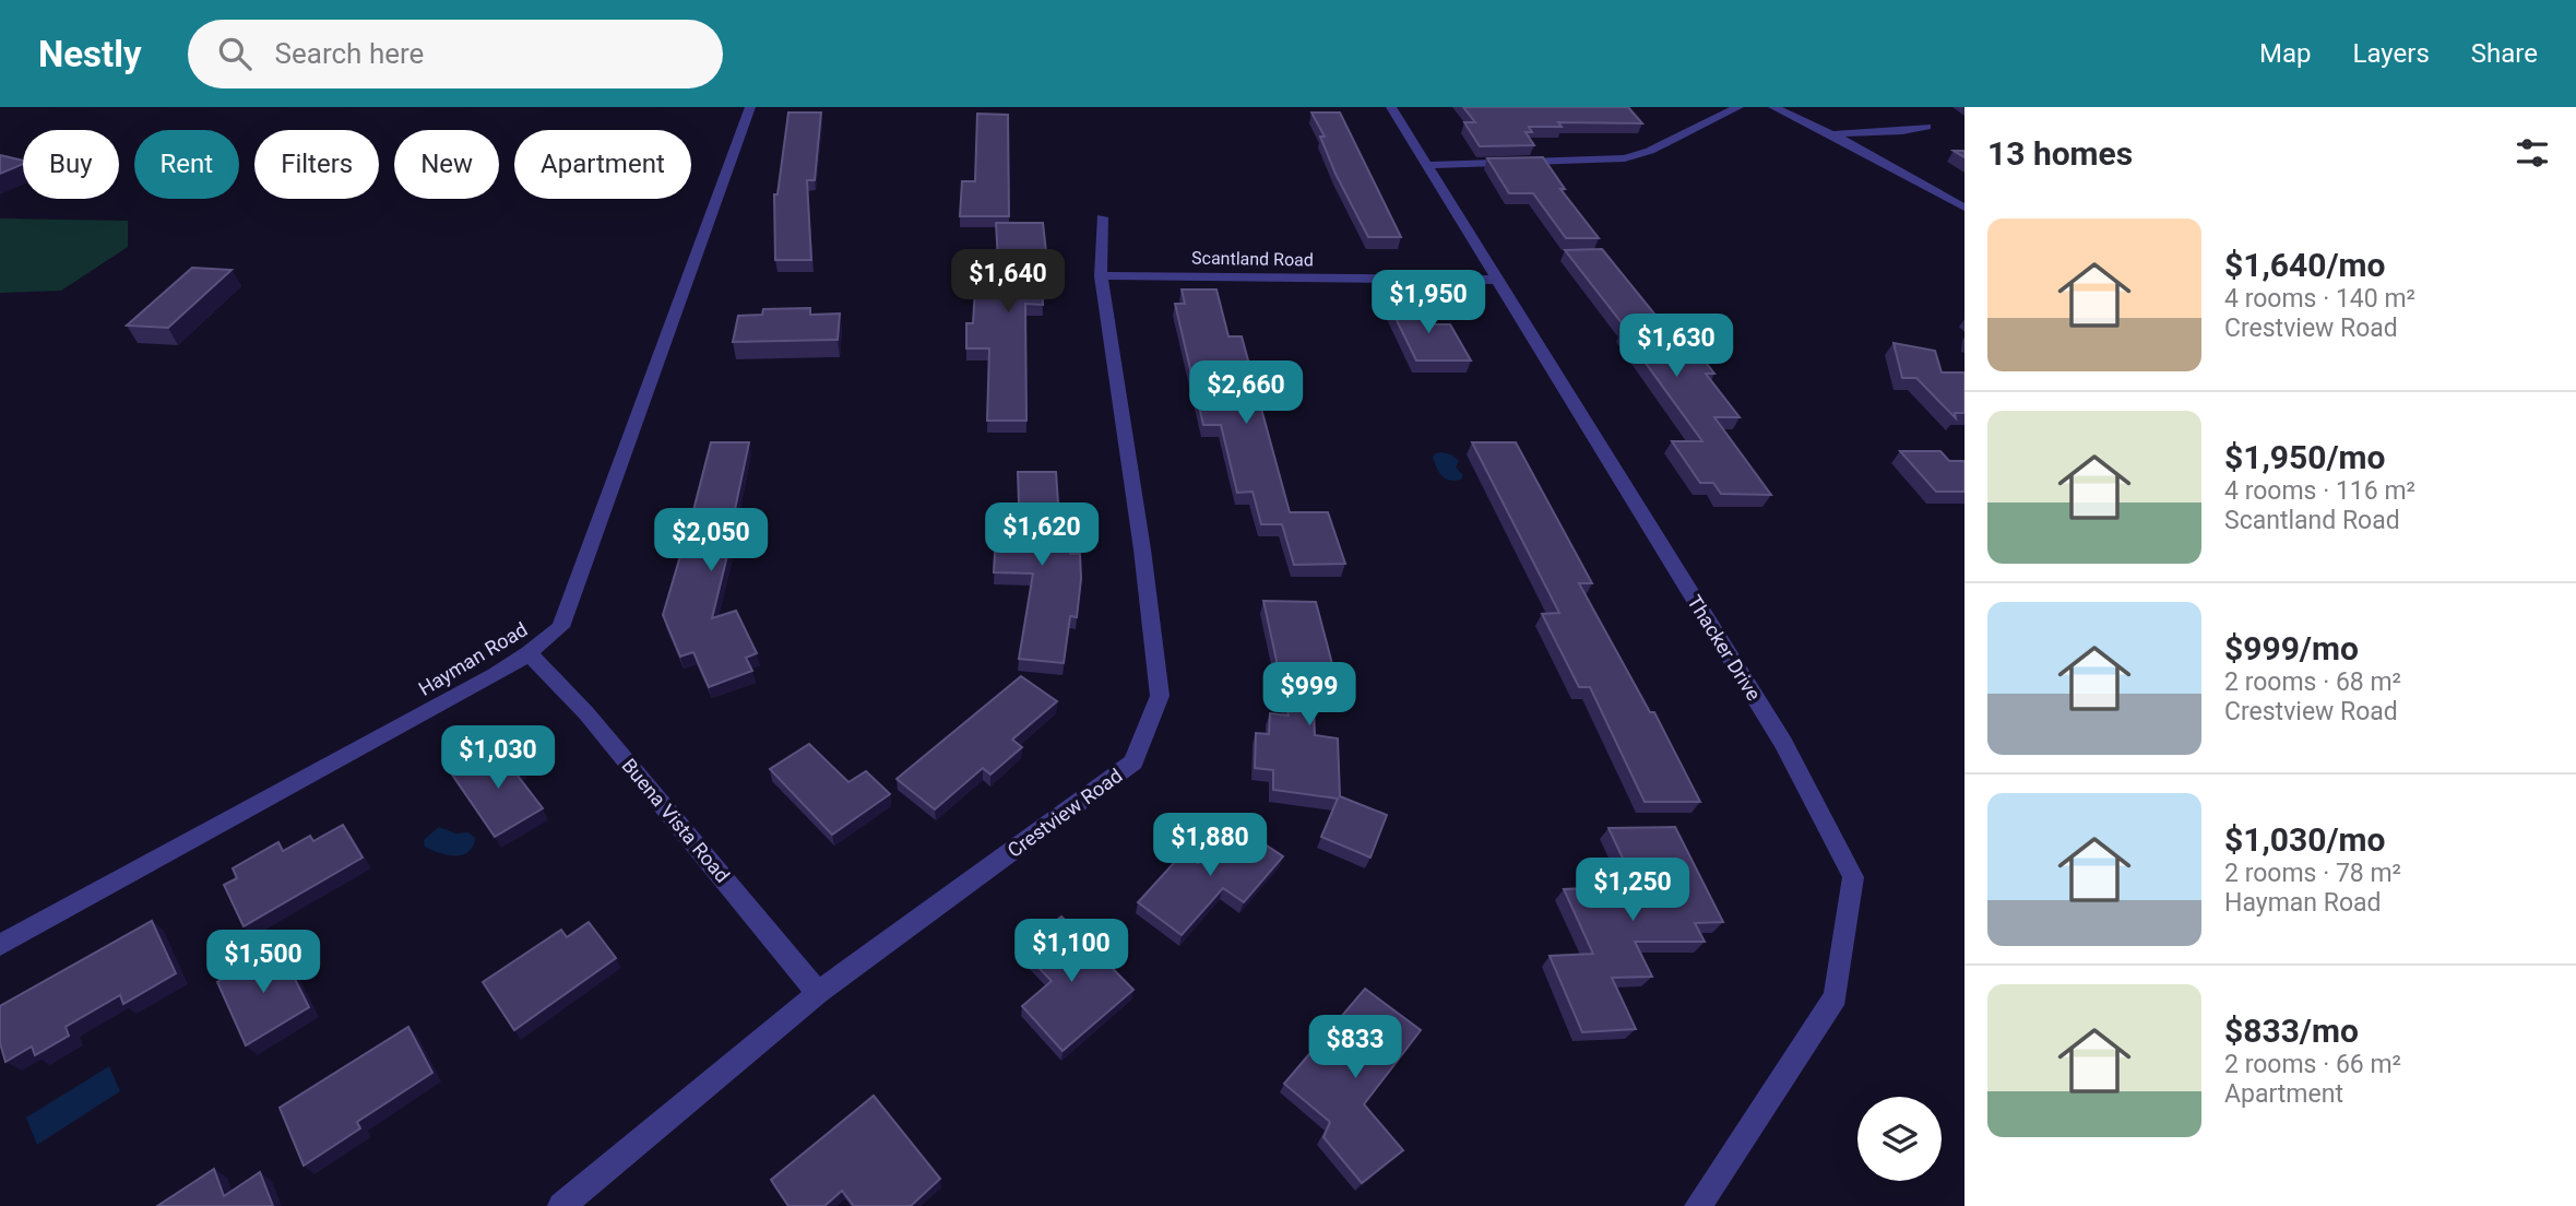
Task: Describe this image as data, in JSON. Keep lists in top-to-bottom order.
{
  "streets": {
    "street": [
      "Scantland Road",
      "Thacker Drive",
      "Hayman Road",
      "Crestview Road",
      "Buena Vista Road"
    ]
  },
  "crossings": [
    ["Scantland Road", "Thacker Drive"],
    ["Scantland Road", "Crestview Road"],
    ["Hayman Road", "Buena Vista Road"],
    ["Crestview Road", "Buena Vista Road"]
  ],
  "page": {
    "header": "Nestly",
    "search": "Search here",
    "nav": ["Map", "Layers", "Share"],
    "heading": "13 homes",
    "chip": [
      "Buy",
      "Rent",
      "Filters",
      "New",
      "Apartment"
    ],
    "list": [
      {
        "name": "$1,640/mo",
        "note": "4 rooms · 140 m² · Crestview Road"
      },
      {
        "name": "$1,950/mo",
        "note": "4 rooms · 116 m² · Scantland Road"
      },
      {
        "name": "$999/mo",
        "note": "2 rooms · 68 m² · Crestview Road"
      },
      {
        "name": "$1,030/mo",
        "note": "2 rooms · 78 m² · Hayman Road"
      },
      {
        "name": "$833/mo",
        "note": "2 rooms · 66 m² · Apartment"
      }
    ],
    "price": [
      "$1,640",
      "$1,950",
      "$1,630",
      "$2,660",
      "$1,620",
      "$2,050",
      "$999",
      "$1,030",
      "$1,880",
      "$1,250",
      "$1,100",
      "$1,500",
      "$833"
    ]
  }
}
